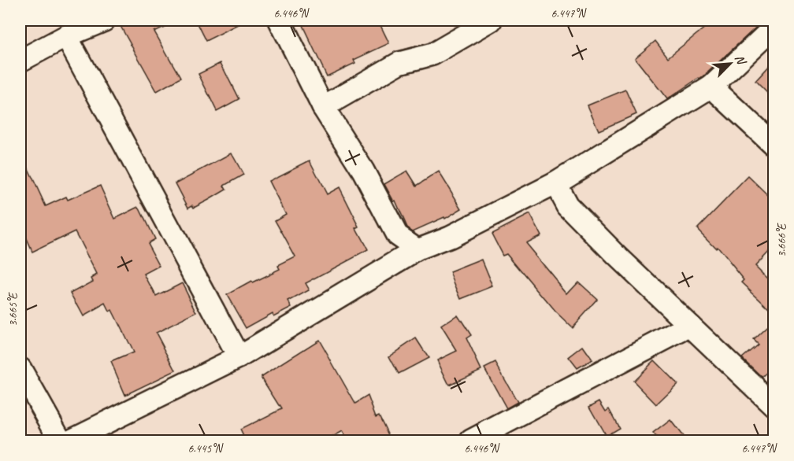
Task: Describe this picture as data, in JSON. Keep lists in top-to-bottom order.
{
  "north": "top right",
  "coordinates": [
    "6.446°N",
    "6.447°N",
    "3.666°E",
    "3.665°E",
    "6.445°N"
  ]
}
